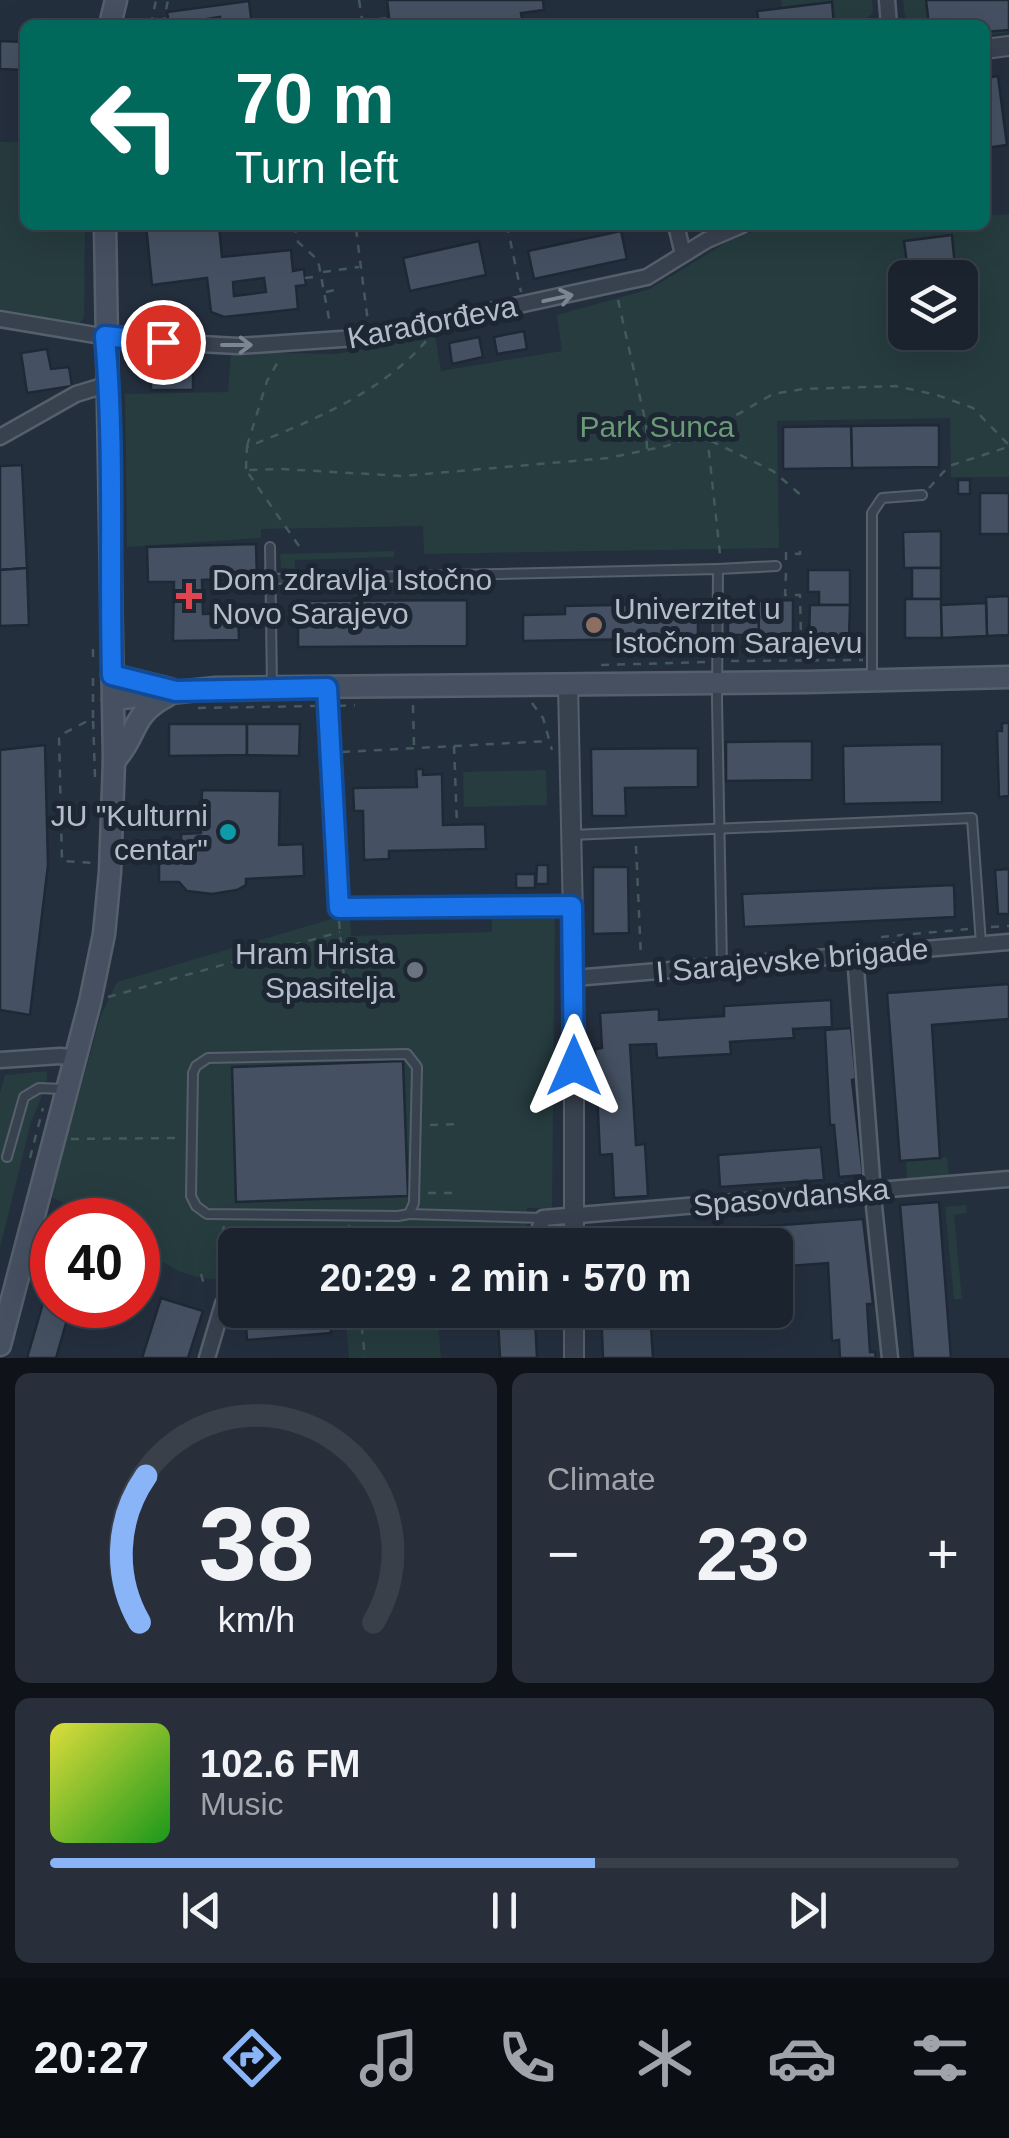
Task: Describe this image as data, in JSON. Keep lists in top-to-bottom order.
{
  "streets": {
    "street": ["Karađorđeva", "I Sarajevske brigade", "Spasovdanska"]
  },
  "one_way": ["Karađorđeva"],
  "parks": ["Park Sunca"],
  "places": {
    "health": ["Dom zdravlja Istočno Novo Sarajevo"],
    "other": ["Univerzitet u Istočnom Sarajevu", "JU \"Kulturni centar\"", "Hram Hrista Spasitelja"]
  },
  "page": {
    "turn": ["70 m", "Turn left"],
    "limit": "40",
    "trip": "20:29 · 2 min · 570 m",
    "tile": "Climate",
    "heat": ["−", "23°", "+"],
    "song": ["102.6 FM", "Music"],
    "tabs": "20:27",
    "gauge": ["38", "km/h"]
  }
}
